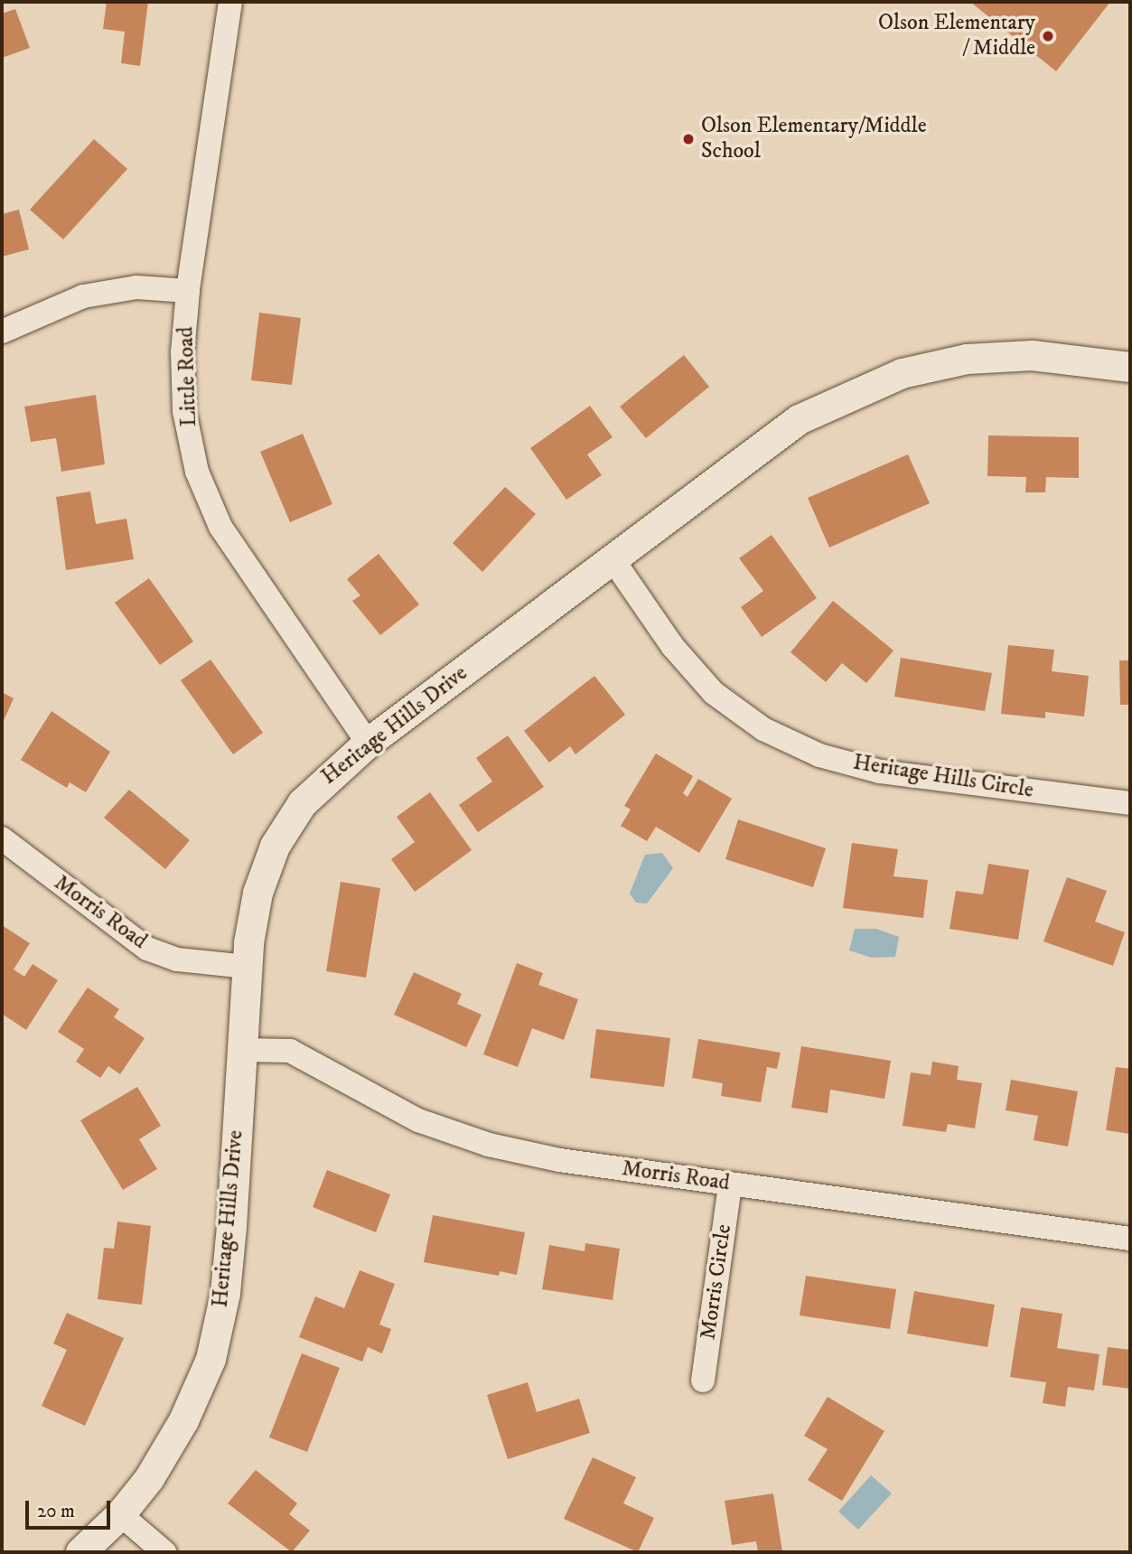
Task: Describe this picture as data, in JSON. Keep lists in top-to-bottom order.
{
  "streets": {
    "street": [
      "Little Road",
      "Heritage Hills Drive",
      "Heritage Hills Circle",
      "Morris Road",
      "Morris Circle"
    ]
  },
  "crossings": [
    ["Little Road", "Heritage Hills Drive"],
    ["Heritage Hills Drive", "Heritage Hills Circle"],
    ["Heritage Hills Drive", "Morris Road"],
    ["Morris Road", "Morris Circle"]
  ],
  "places": ["Olson Elementary / Middle", "Olson Elementary/Middle School"],
  "scale_bar": "20 m"
}
